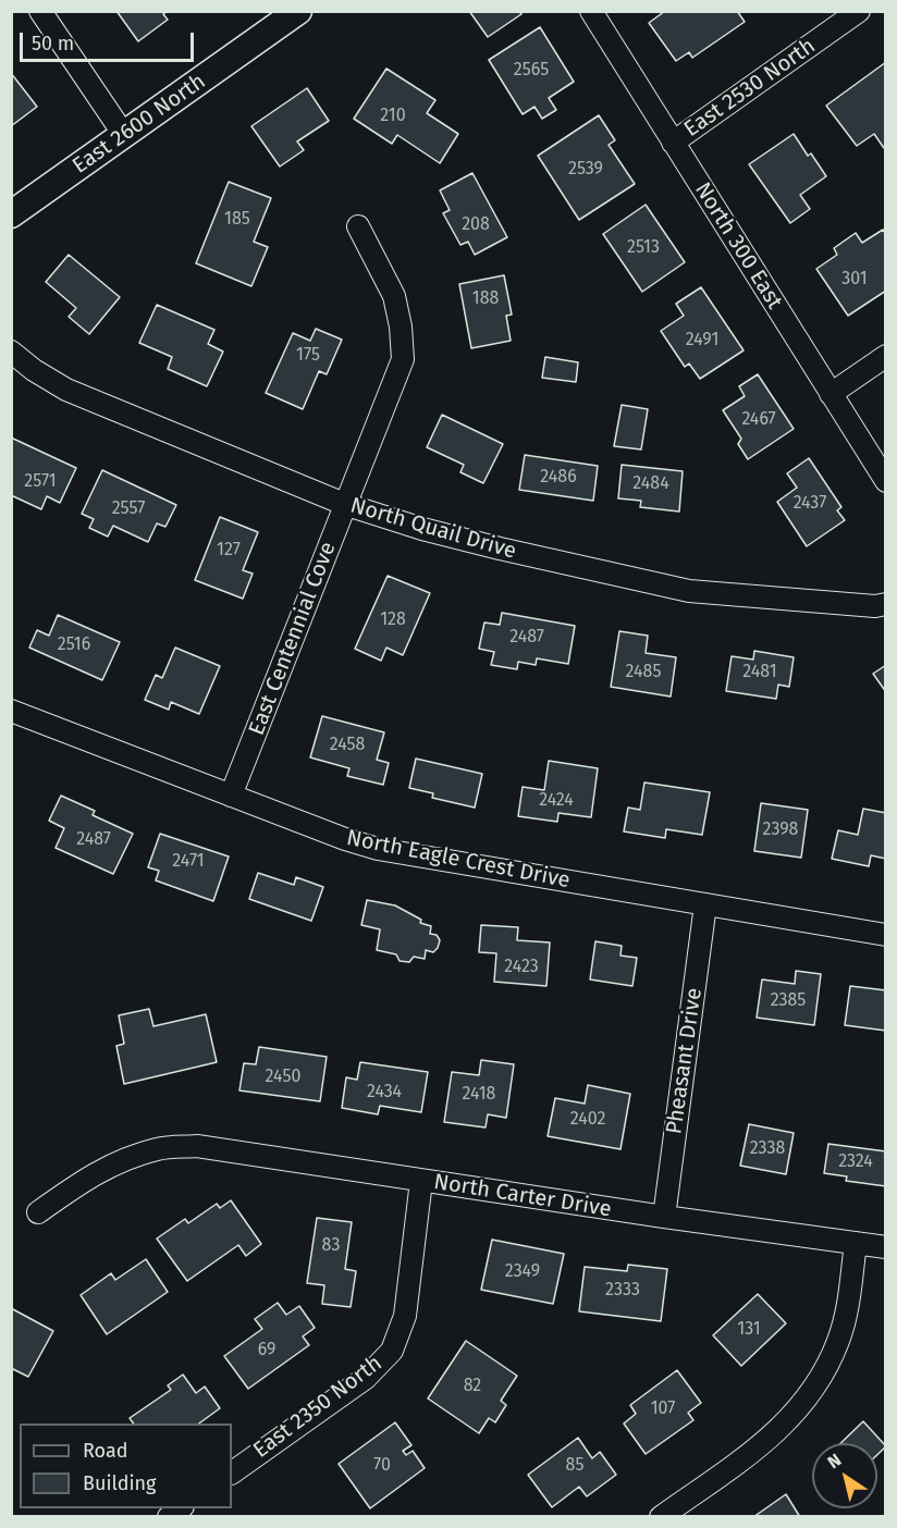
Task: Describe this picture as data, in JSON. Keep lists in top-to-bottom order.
{
  "streets": {
    "street": [
      "East 2530 North",
      "East 2600 North",
      "North 300 East",
      "North Quail Drive",
      "East Centennial Cove",
      "North Eagle Crest Drive",
      "Pheasant Drive",
      "North Carter Drive",
      "East 2350 North"
    ]
  },
  "crossings": [
    ["East 2530 North", "North 300 East"],
    ["North Quail Drive", "East Centennial Cove"],
    ["East Centennial Cove", "North Eagle Crest Drive"],
    ["North Eagle Crest Drive", "Pheasant Drive"],
    ["Pheasant Drive", "North Carter Drive"],
    ["North Carter Drive", "East 2350 North"]
  ],
  "house_numbers": [
    "2565",
    "210",
    "2539",
    "185",
    "208",
    "2513",
    "301",
    "188",
    "2491",
    "175",
    "2467",
    "2486",
    "2571",
    "2484",
    "2437",
    "2557",
    "127",
    "128",
    "2487",
    "2516",
    "2485",
    "2481",
    "2458",
    "2424",
    "2398",
    "2487",
    "2471",
    "2423",
    "2385",
    "2450",
    "2434",
    "2418",
    "2402",
    "2338",
    "2324",
    "83",
    "2349",
    "2333",
    "131",
    "69",
    "82",
    "107",
    "70",
    "85"
  ],
  "legend": ["Road", "Building"],
  "scale_bar": "50 m",
  "north": "top left"
}
